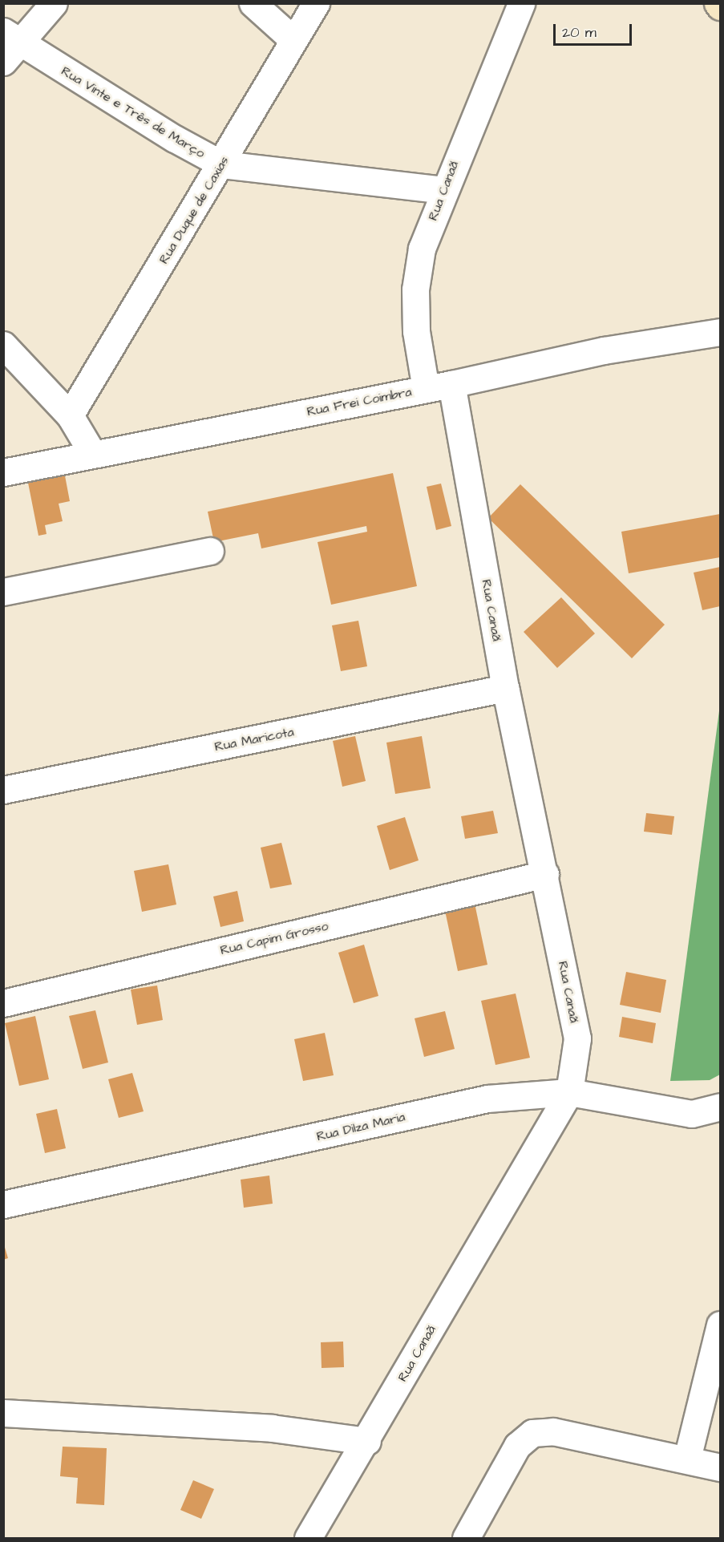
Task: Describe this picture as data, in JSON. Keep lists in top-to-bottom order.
{
  "streets": {
    "street": [
      "Rua Vinte e Três de Março",
      "Rua Canaã",
      "Rua Duque de Caxias",
      "Rua Frei Coimbra",
      "Rua Maricota",
      "Rua Capim Grosso",
      "Rua Dilza Maria"
    ]
  },
  "crossings": [
    ["Rua Vinte e Três de Março", "Rua Canaã"],
    ["Rua Vinte e Três de Março", "Rua Duque de Caxias"],
    ["Rua Canaã", "Rua Frei Coimbra"],
    ["Rua Canaã", "Rua Maricota"],
    ["Rua Canaã", "Rua Capim Grosso"],
    ["Rua Canaã", "Rua Dilza Maria"]
  ],
  "scale_bar": "20 m"
}
